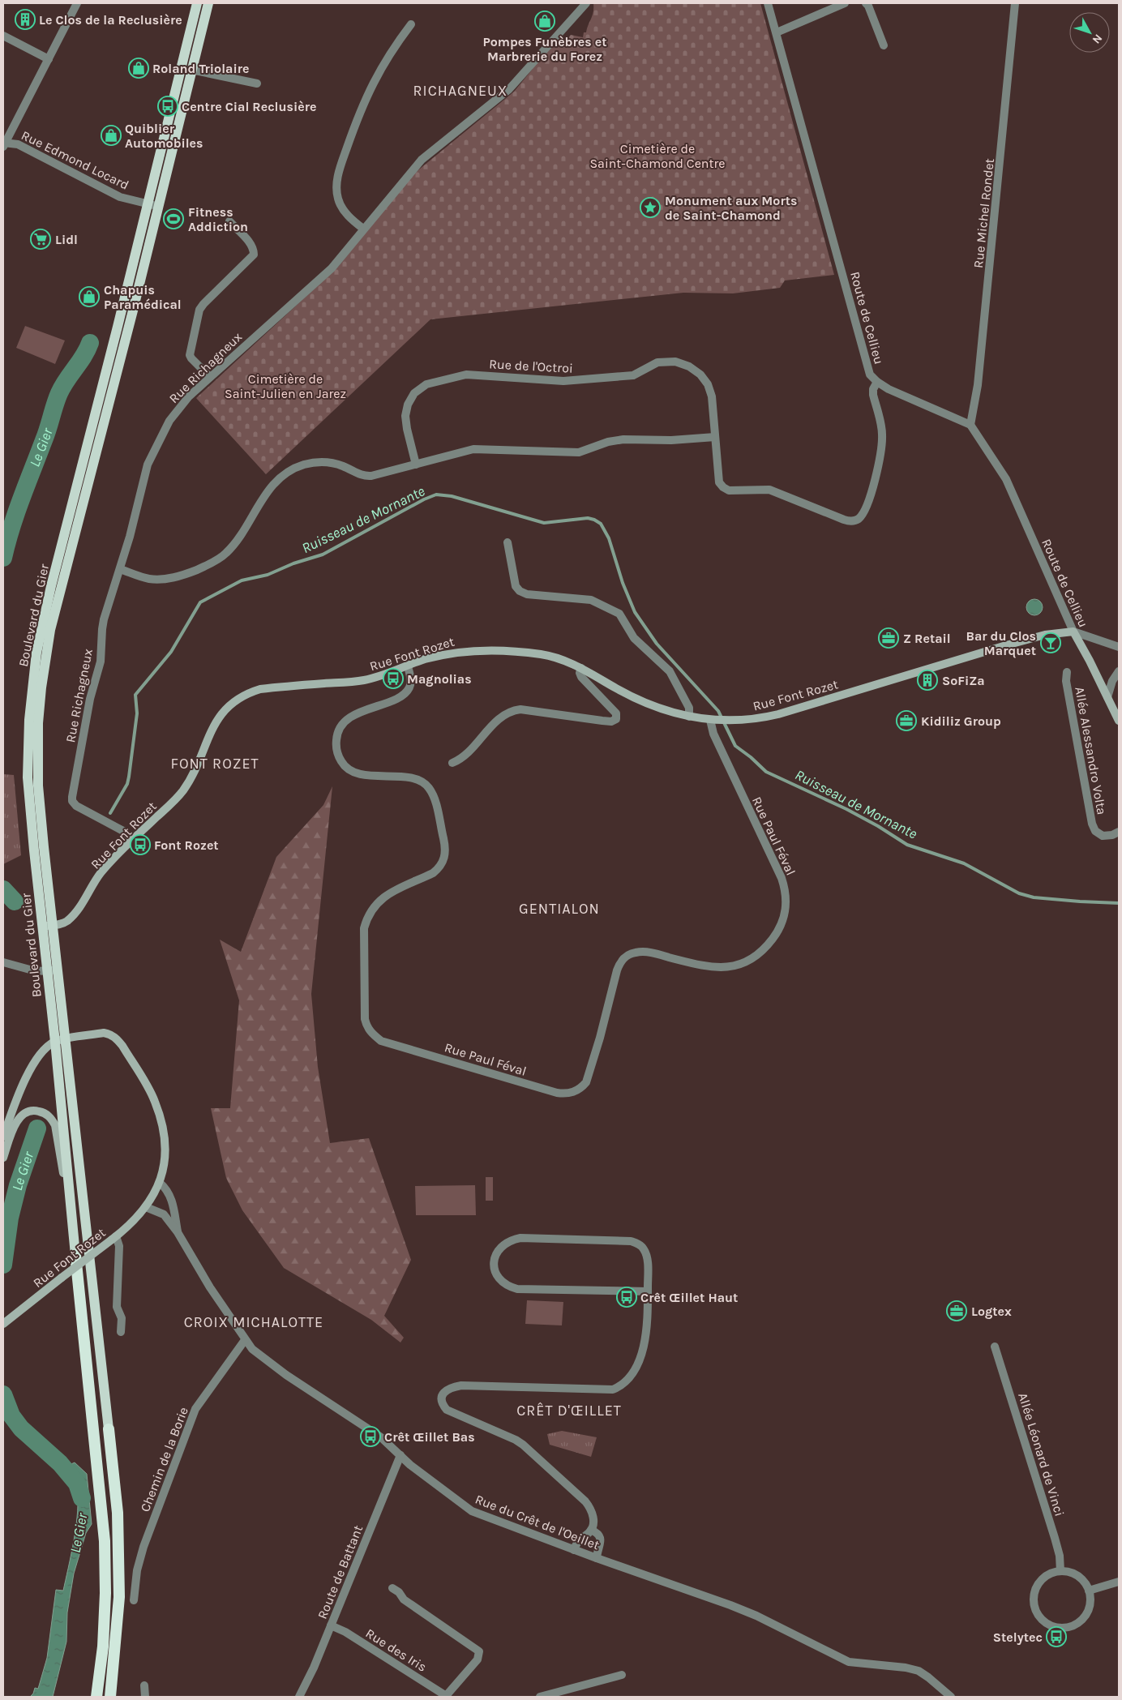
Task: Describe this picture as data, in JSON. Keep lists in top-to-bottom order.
{
  "streets": {
    "main road": ["Route de Cellieu", "Boulevard du Gier", "Rue Font Rozet"],
    "street": [
      "Rue Edmond Locard",
      "Rue Michel Rondet",
      "Rue de l'Octroi",
      "Rue Richagneux",
      "Allée Alessandro Volta",
      "Rue Paul Féval",
      "Allée Léonard de Vinci",
      "Chemin de la Borie",
      "Rue du Crêt de l'Oeillet",
      "Route de Battant",
      "Rue des Iris"
    ]
  },
  "crossings": [
    ["Rue Edmond Locard", "Boulevard du Gier"],
    ["Rue Michel Rondet", "Route de Cellieu"],
    ["Route de Cellieu", "Rue de l'Octroi"],
    ["Route de Cellieu", "Rue Font Rozet"],
    ["Rue Richagneux", "Rue Font Rozet"],
    ["Boulevard du Gier", "Rue Font Rozet"],
    ["Rue Font Rozet", "Rue Paul Féval"],
    ["Chemin de la Borie", "Rue du Crêt de l'Oeillet"],
    ["Rue du Crêt de l'Oeillet", "Route de Battant"],
    ["Route de Battant", "Rue des Iris"]
  ],
  "districts": [
    "RICHAGNEUX",
    "FONT ROZET",
    "GENTIALON",
    "CROIX MICHALOTTE",
    "CRÊT D'ŒILLET"
  ],
  "water": ["Le Gier", "Ruisseau de Mornante"],
  "parks": ["Cimetière de Saint-Chamond Centre", "Cimetière de Saint-Julien en Jarez"],
  "places": {
    "building": ["Le Clos de la Reclusière", "SoFiZa"],
    "shop": [
      "Pompes Funèbres et Marbrerie du Forez",
      "Roland Triolaire",
      "Quiblier Automobiles",
      "Chapuis Paramédical"
    ],
    "bus stop": [
      "Centre Cial Reclusière",
      "Magnolias",
      "Font Rozet",
      "Crêt Œillet Haut",
      "Crêt Œillet Bas",
      "Stelytec"
    ],
    "place": ["Monument aux Morts de Saint-Chamond"],
    "sports": ["Fitness Addiction"],
    "supermarket": ["Lidl"],
    "office": ["Z Retail", "Kidiliz Group", "Logtex"],
    "bar": ["Bar du Clos Marquet"]
  },
  "north": "bottom right"
}
